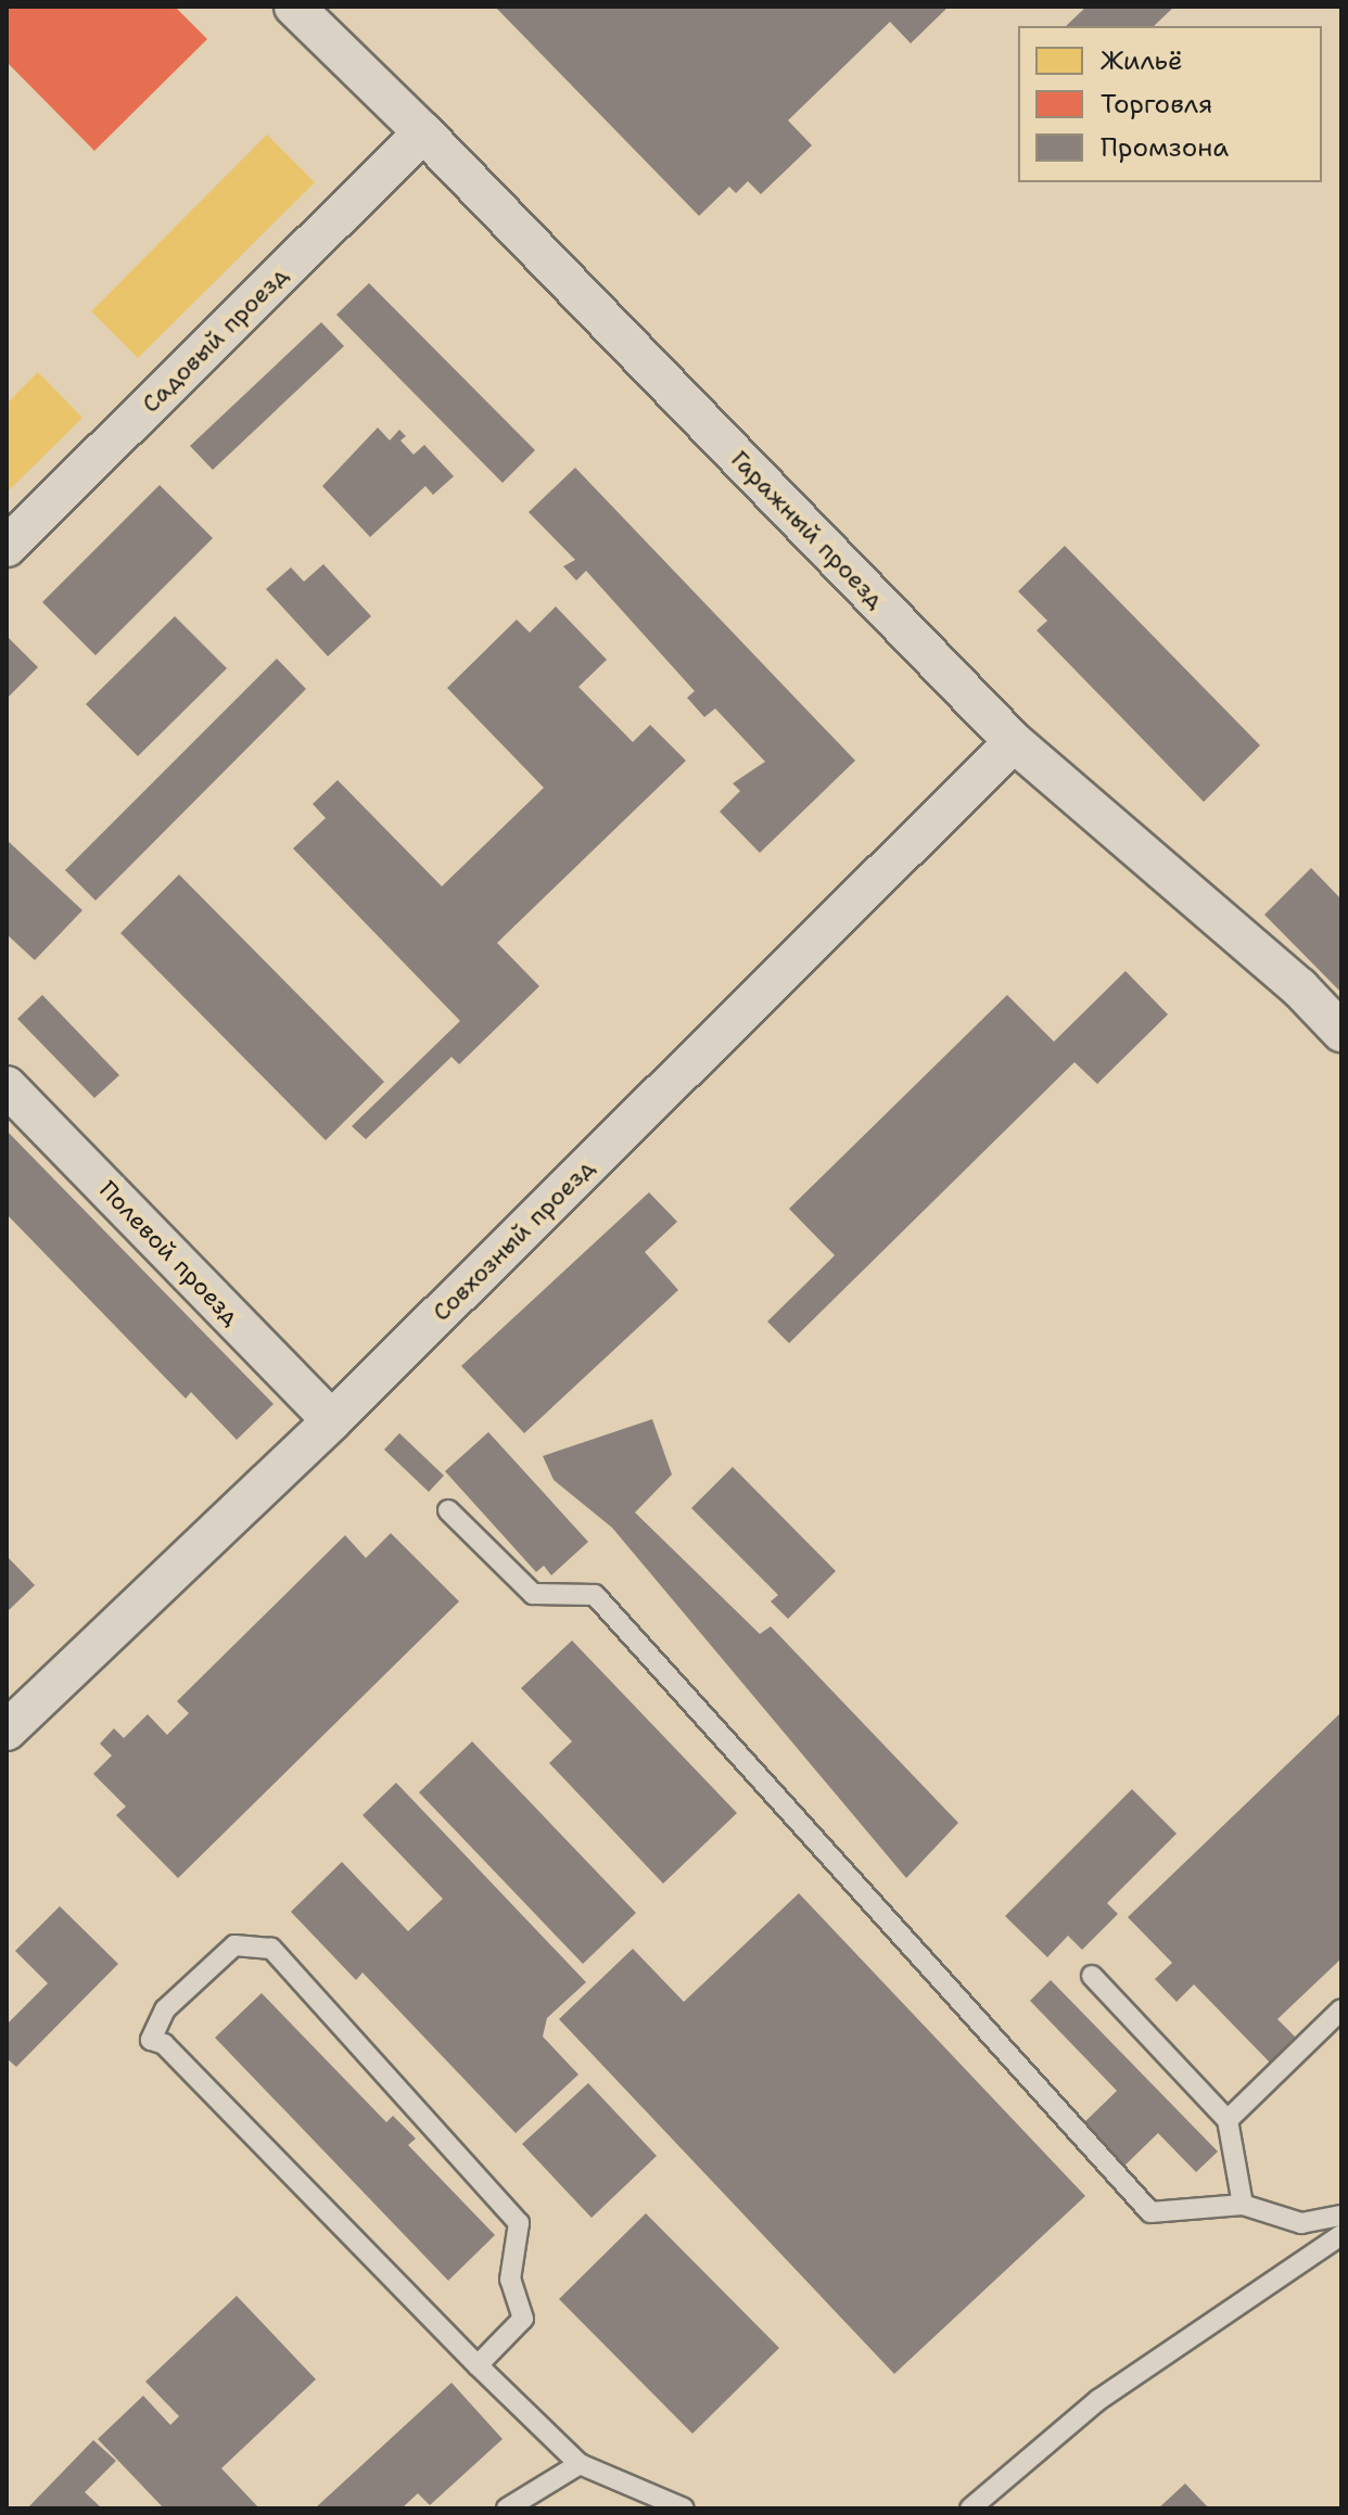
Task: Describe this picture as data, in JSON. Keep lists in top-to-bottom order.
{
  "streets": {
    "street": [
      "Садовый проезд",
      "Гаражный проезд",
      "Совхозный проезд",
      "Полевой проезд"
    ]
  },
  "crossings": [
    ["Садовый проезд", "Гаражный проезд"],
    ["Гаражный проезд", "Совхозный проезд"],
    ["Совхозный проезд", "Полевой проезд"]
  ],
  "legend": ["Жильё", "Торговля", "Промзона"]
}
